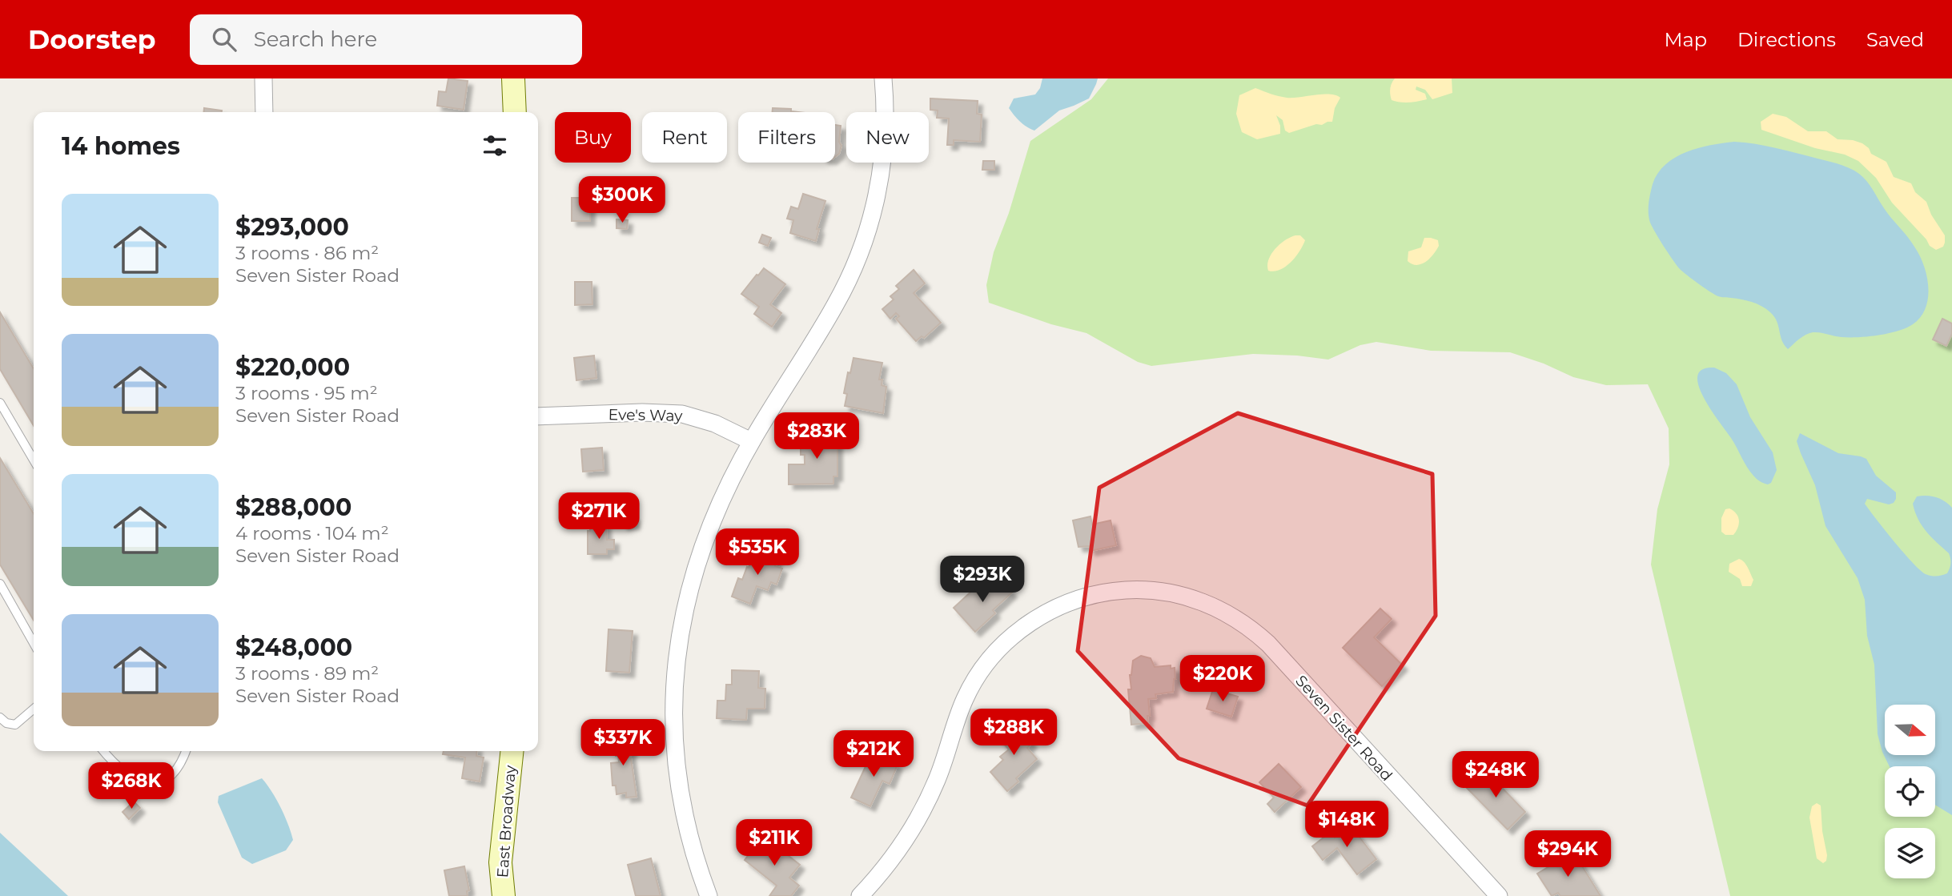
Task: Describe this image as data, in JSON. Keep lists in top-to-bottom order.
{
  "streets": {
    "street": ["Eve's Way", "Seven Sister Road", "East Broadway"]
  },
  "north": "right",
  "page": {
    "header": "Doorstep",
    "search": "Search here",
    "nav": ["Map", "Directions", "Saved"],
    "chip": [
      "Buy",
      "Rent",
      "Filters",
      "New"
    ],
    "heading": "14 homes",
    "price": [
      "$300K",
      "$283K",
      "$271K",
      "$535K",
      "$293K",
      "$220K",
      "$288K",
      "$337K",
      "$212K",
      "$248K",
      "$268K",
      "$148K",
      "$211K",
      "$294K"
    ],
    "list": [
      {
        "name": "$293,000",
        "note": "3 rooms · 86 m² · Seven Sister Road"
      },
      {
        "name": "$220,000",
        "note": "3 rooms · 95 m² · Seven Sister Road"
      },
      {
        "name": "$288,000",
        "note": "4 rooms · 104 m² · Seven Sister Road"
      },
      {
        "name": "$248,000",
        "note": "3 rooms · 89 m² · Seven Sister Road"
      }
    ]
  }
}
